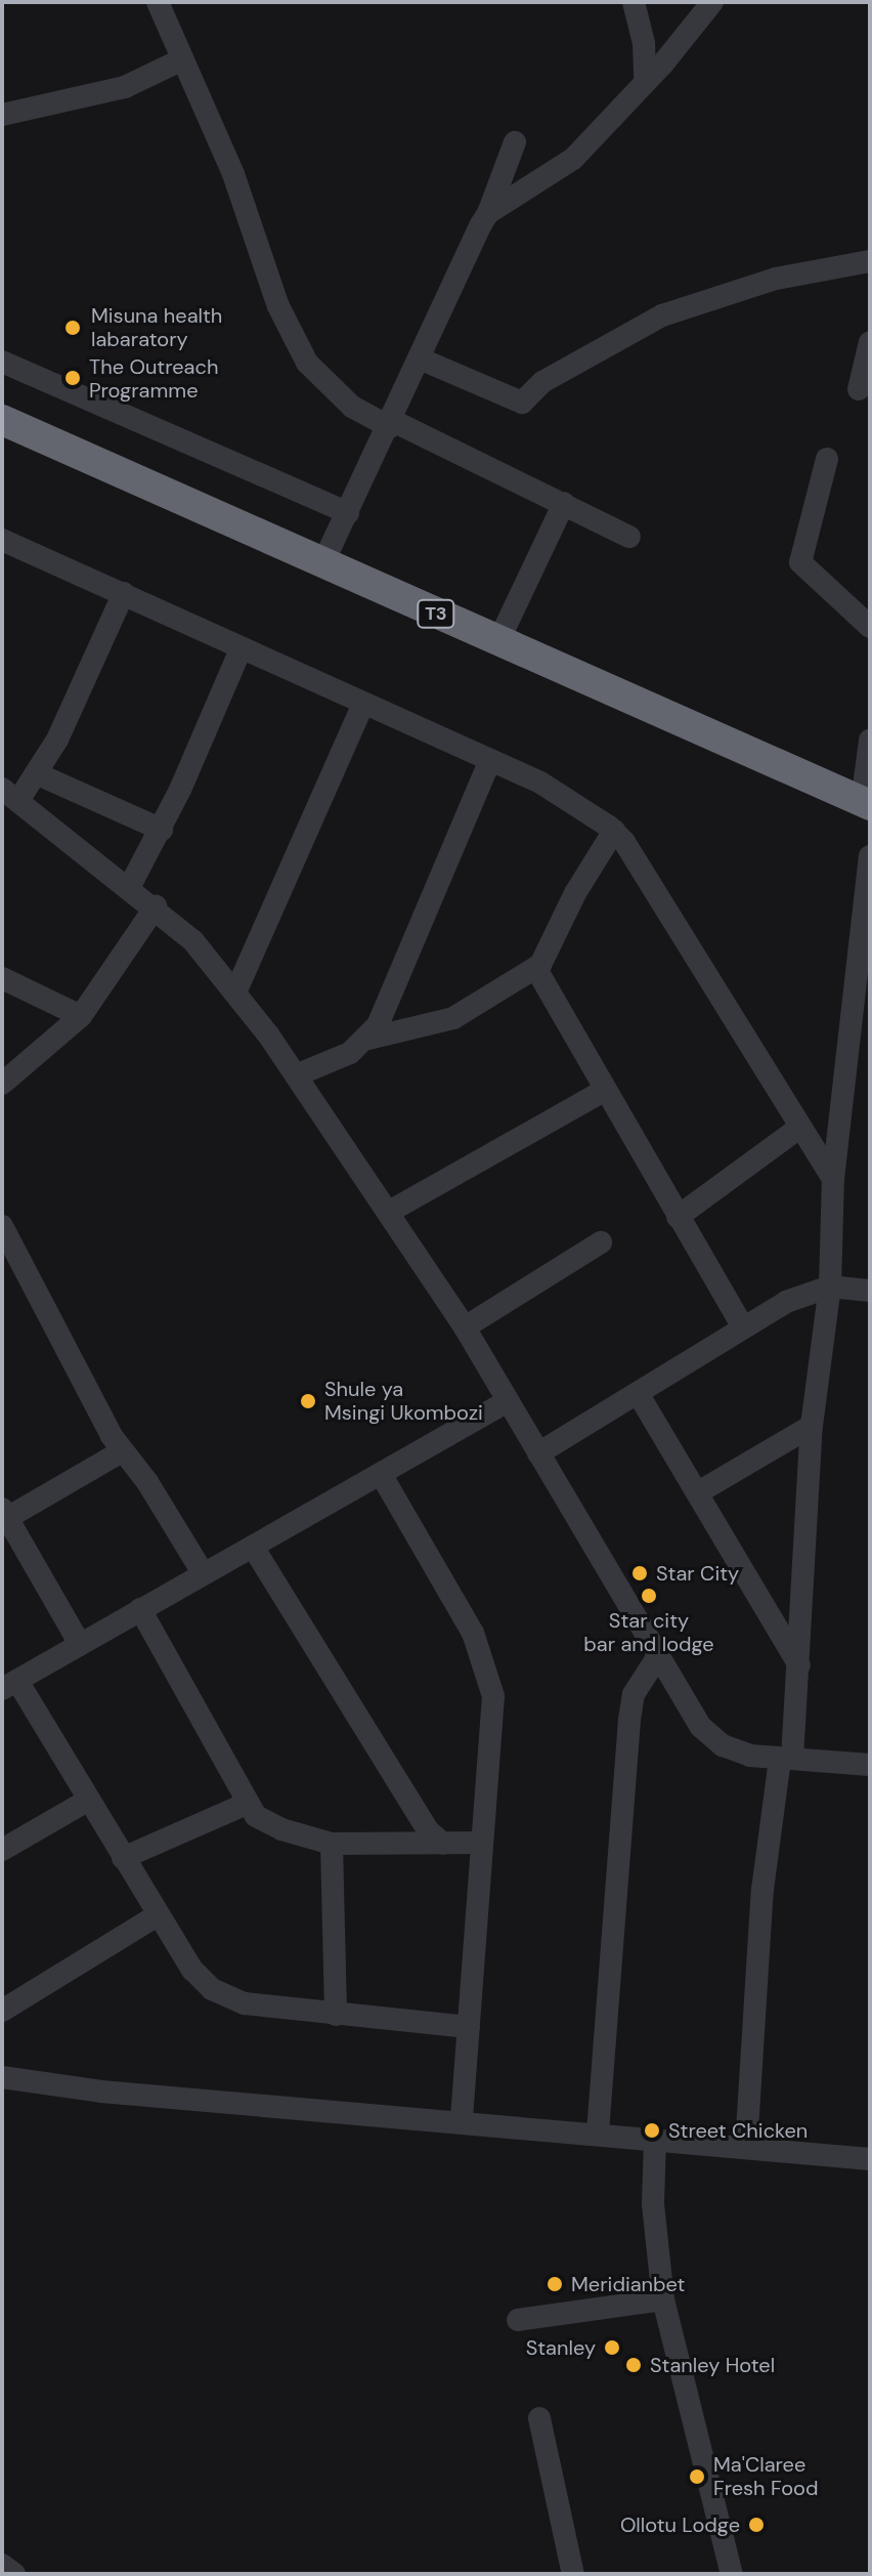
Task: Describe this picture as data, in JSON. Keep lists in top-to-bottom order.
{
  "streets": {
    "highway": ["T3"]
  },
  "places": [
    "Misuna health labaratory",
    "The Outreach Programme",
    "Shule ya Msingi Ukombozi",
    "Star City",
    "Star city bar and lodge",
    "Street Chicken",
    "Meridianbet",
    "Stanley",
    "Stanley Hotel",
    "Ma'Claree Fresh Food",
    "Ollotu Lodge"
  ]
}
